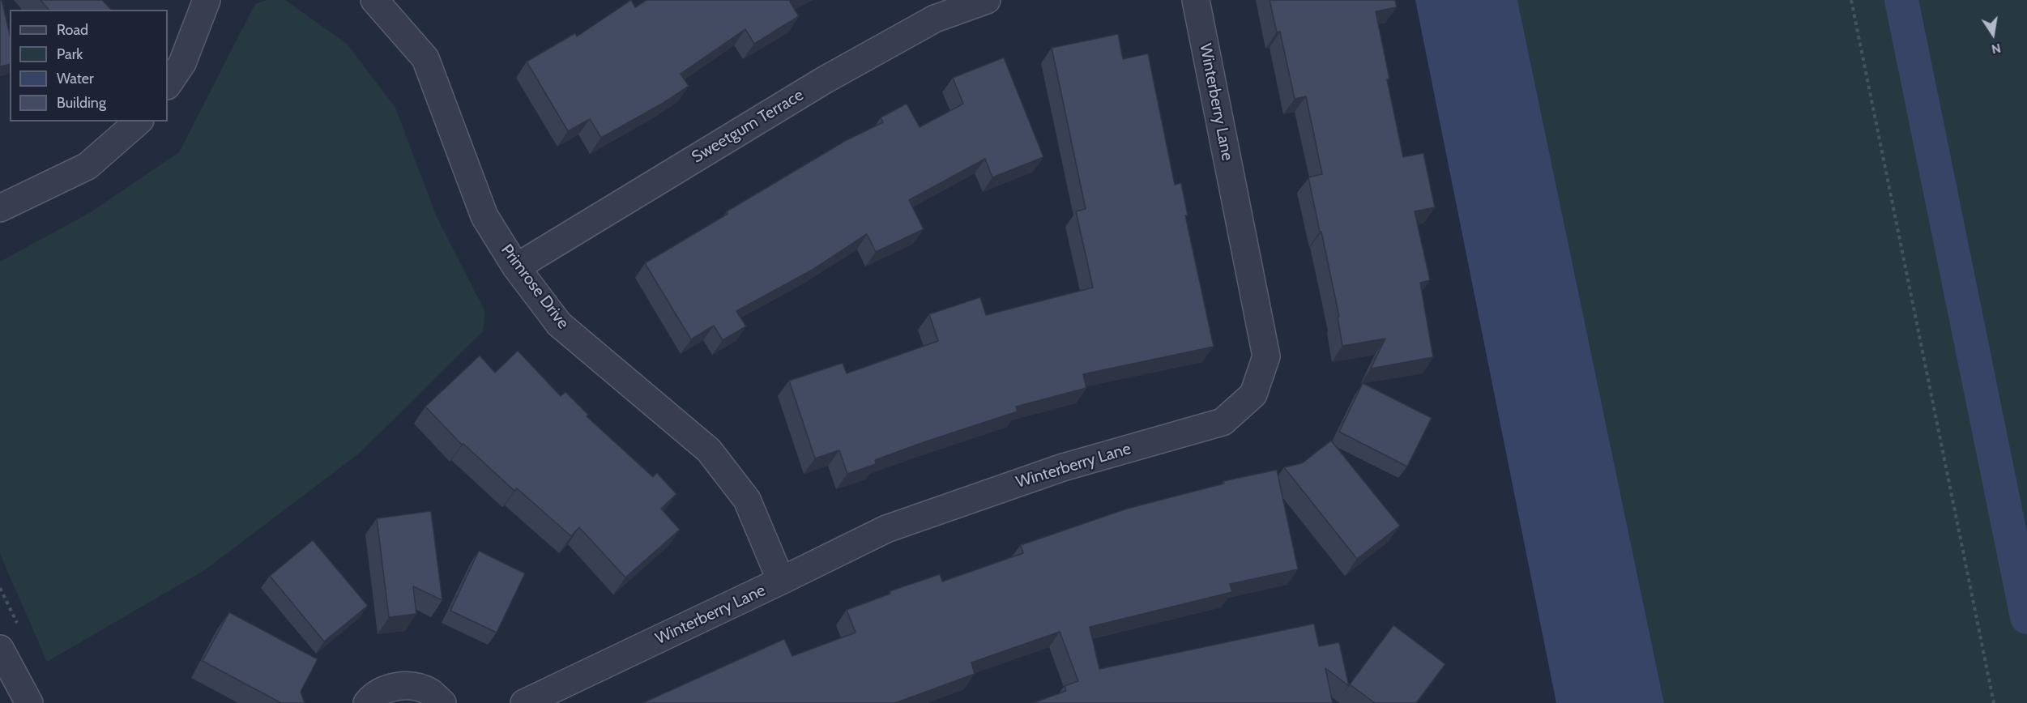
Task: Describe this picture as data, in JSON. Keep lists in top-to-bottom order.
{
  "streets": {
    "street": ["Winterberry Lane", "Sweetgum Terrace", "Primrose Drive"]
  },
  "crossings": [
    ["Winterberry Lane", "Primrose Drive"],
    ["Sweetgum Terrace", "Primrose Drive"]
  ],
  "legend": [
    "Road",
    "Park",
    "Water",
    "Building"
  ],
  "north": "bottom"
}
